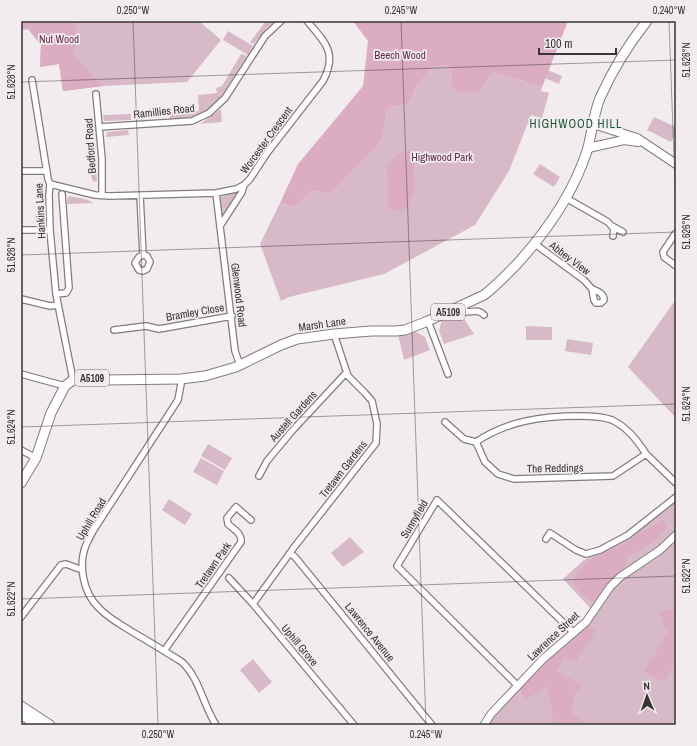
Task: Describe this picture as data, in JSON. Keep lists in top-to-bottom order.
{
  "streets": {
    "main road": ["A5109", "Marsh Lane"],
    "street": [
      "Ramillies Road",
      "Worcester Crescent",
      "Bedford Road",
      "Hankins Lane",
      "Abbey View",
      "Glenwood Road",
      "Bramley Close",
      "Austell Gardens",
      "The Reddings",
      "Tretawn Gardens",
      "Uphill Road",
      "Sunnyfield",
      "Tretawn Park",
      "Lawrence Avenue",
      "Lawrence Street",
      "Uphill Grove"
    ]
  },
  "crossings": [
    ["Ramillies Road", "Bedford Road"],
    ["Worcester Crescent", "Bedford Road"],
    ["Worcester Crescent", "Hankins Lane"],
    ["Worcester Crescent", "Glenwood Road"],
    ["Hankins Lane", "A5109"],
    ["Hankins Lane", "Marsh Lane"],
    ["Abbey View", "Marsh Lane"],
    ["Glenwood Road", "Bramley Close"],
    ["Glenwood Road", "Marsh Lane"],
    ["A5109", "Marsh Lane"],
    ["Marsh Lane", "Tretawn Gardens"],
    ["Marsh Lane", "Uphill Road"],
    ["Austell Gardens", "Tretawn Gardens"],
    ["Tretawn Gardens", "Lawrence Avenue"],
    ["Tretawn Gardens", "Uphill Grove"],
    ["Uphill Road", "Tretawn Park"],
    ["Sunnyfield", "Lawrence Street"]
  ],
  "districts": ["HIGHWOOD HILL"],
  "parks": ["Nut Wood", "Beech Wood", "Highwood Park"],
  "scale_bar": "100 m",
  "north": "top",
  "coordinates": [
    "0.250°W",
    "0.245°W",
    "0.240°W",
    "51.628°N",
    "51.626°N",
    "51.624°N",
    "51.622°N"
  ]
}
